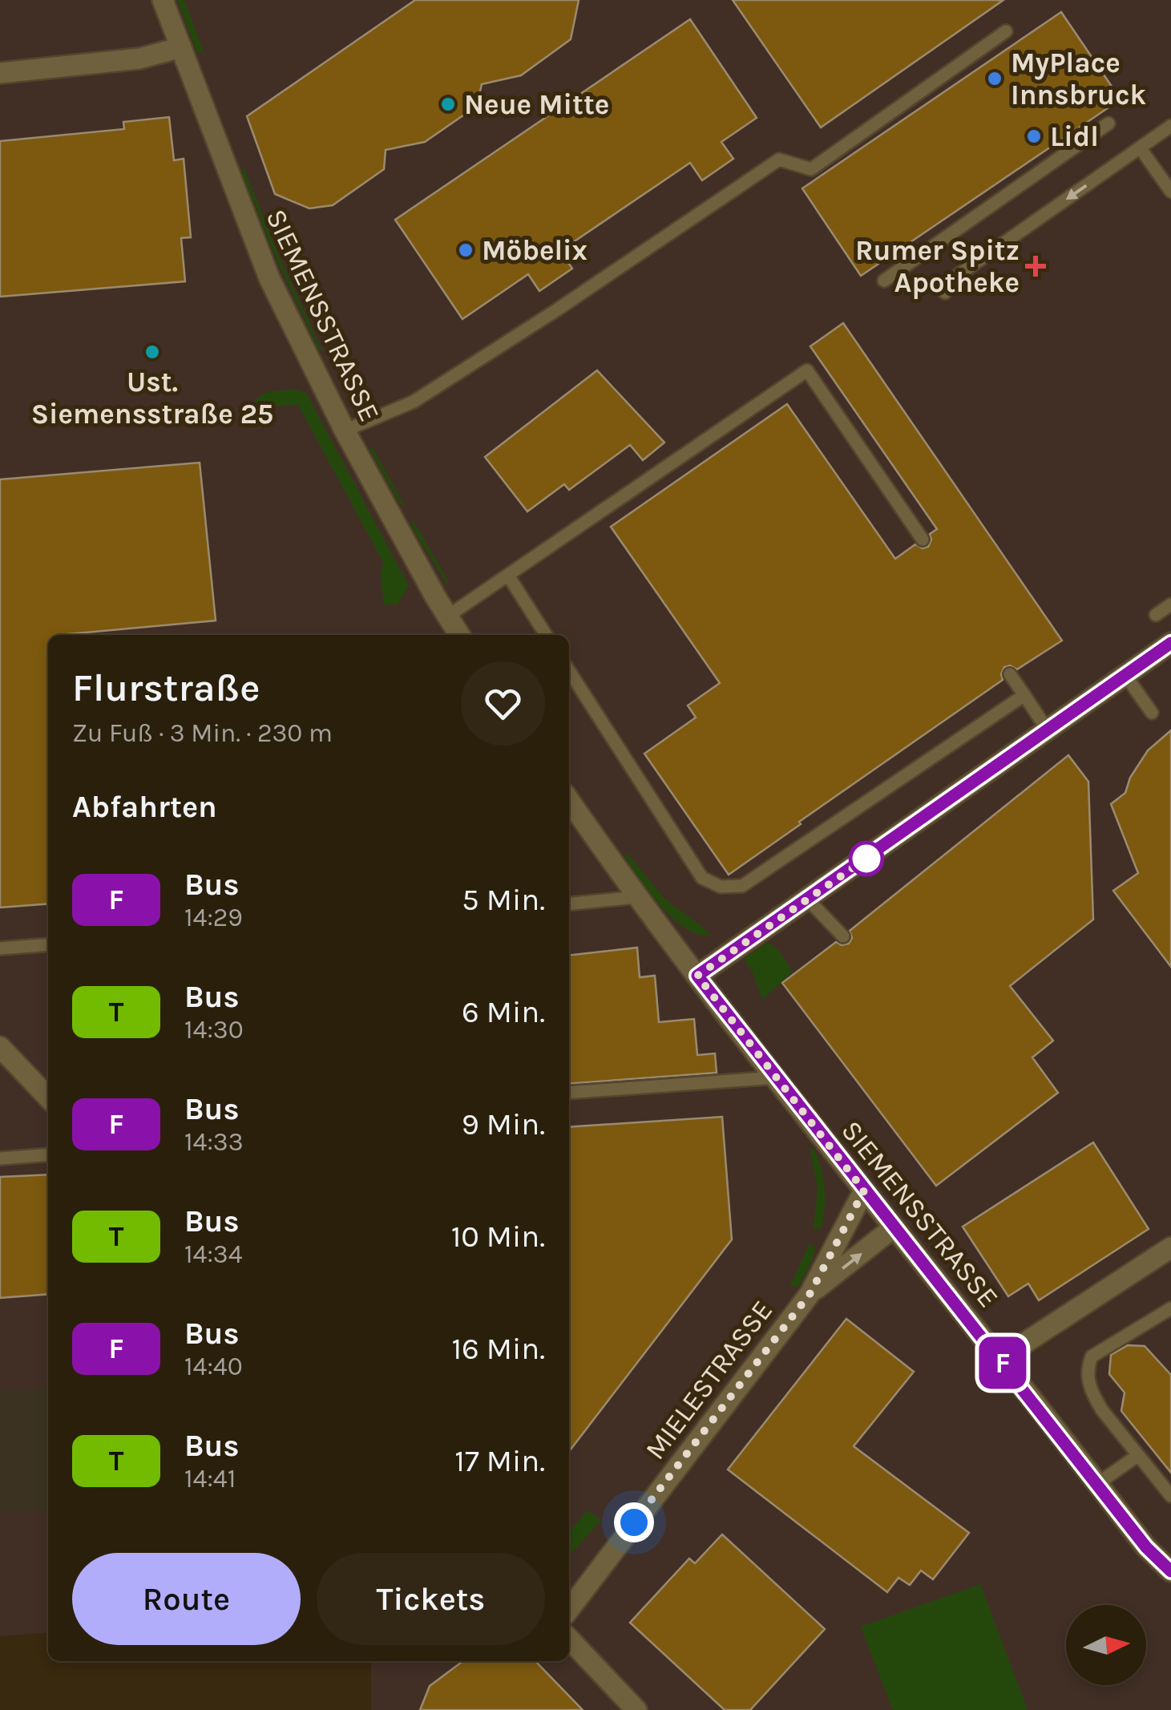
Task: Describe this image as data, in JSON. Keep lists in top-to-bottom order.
{
  "streets": {
    "street": ["SIEMENSSTRASSE", "MIELESTRASSE"]
  },
  "crossings": [
    ["SIEMENSSTRASSE", "MIELESTRASSE"]
  ],
  "places": {
    "other": [
      "MyPlace Innsbruck",
      "Neue Mitte",
      "Lidl",
      "Möbelix",
      "Ust. Siemensstraße 25"
    ],
    "health": ["Rumer Spitz Apotheke"]
  },
  "lines": ["bus line F"],
  "north": "right",
  "page": {
    "on_map": "F",
    "heading": [
      ["Flurstraße", "Zu Fuß · 3 Min. · 230 m"],
      "Abfahrten"
    ],
    "list": [
      {
        "mark": "F",
        "name": "Bus",
        "note": "14:29",
        "value": "5 Min."
      },
      {
        "mark": "T",
        "name": "Bus",
        "note": "14:30",
        "value": "6 Min."
      },
      {
        "mark": "F",
        "name": "Bus",
        "note": "14:33",
        "value": "9 Min."
      },
      {
        "mark": "T",
        "name": "Bus",
        "note": "14:34",
        "value": "10 Min."
      },
      {
        "mark": "F",
        "name": "Bus",
        "note": "14:40",
        "value": "16 Min."
      },
      {
        "mark": "T",
        "name": "Bus",
        "note": "14:41",
        "value": "17 Min."
      }
    ],
    "buttons": ["Route", "Tickets"]
  }
}
